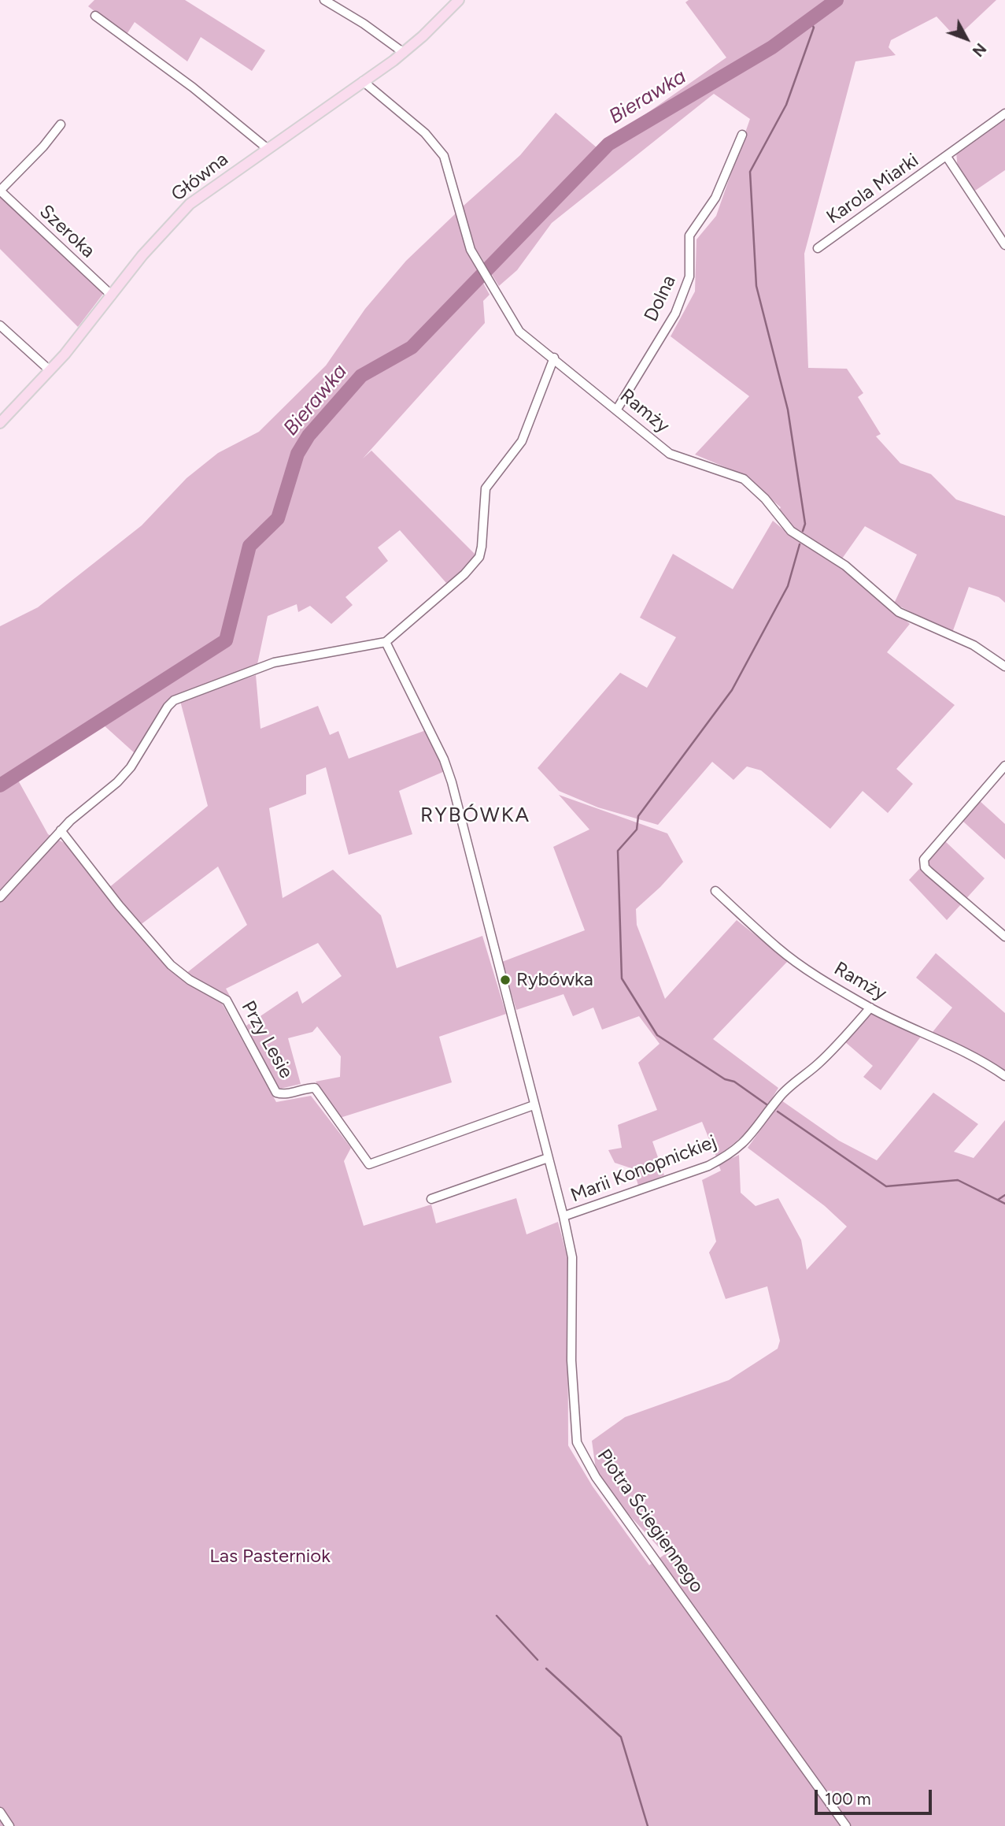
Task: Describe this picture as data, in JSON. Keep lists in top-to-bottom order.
{
  "streets": {
    "main road": ["Główna"],
    "street": [
      "Karola Miarki",
      "Szeroka",
      "Dolna",
      "Ramży",
      "Przy Lesie",
      "Marii Konopnickiej",
      "Piotra Ściegiennego"
    ]
  },
  "crossings": [
    ["Główna", "Szeroka"],
    ["Główna", "Ramży"],
    ["Dolna", "Ramży"],
    ["Ramży", "Marii Konopnickiej"],
    ["Przy Lesie", "Piotra Ściegiennego"],
    ["Marii Konopnickiej", "Piotra Ściegiennego"]
  ],
  "districts": ["RYBÓWKA"],
  "water": ["Bierawka"],
  "parks": ["Las Pasterniok"],
  "places": ["Rybówka"],
  "scale_bar": "100 m",
  "north": "bottom right"
}
